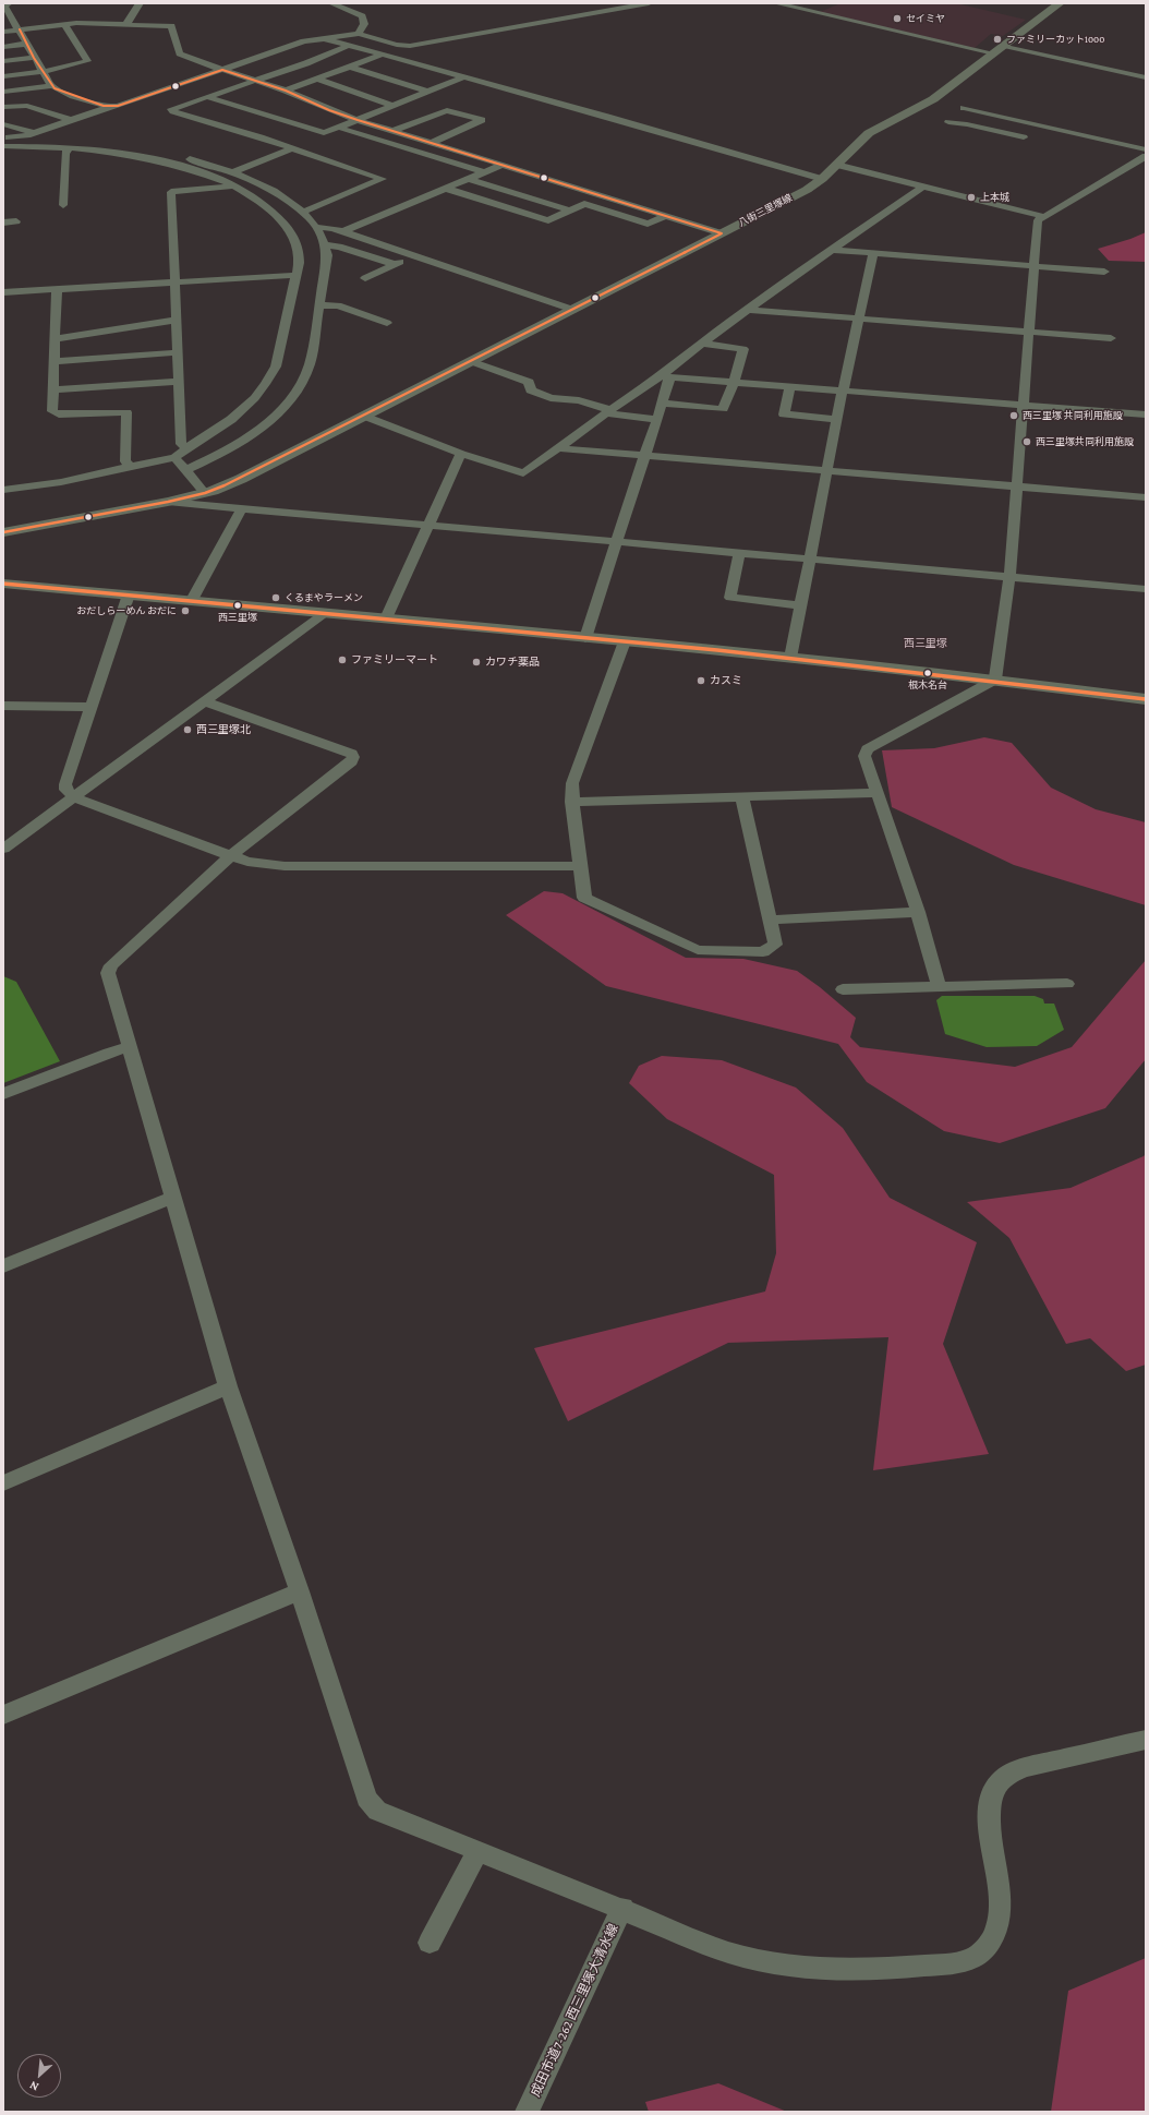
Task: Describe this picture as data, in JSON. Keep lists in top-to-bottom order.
{
  "streets": {
    "main road": ["八街三里塚線"],
    "street": ["成田市道7-262 西三里塚大清水線"]
  },
  "districts": ["西三里塚"],
  "places": [
    "セイミヤ",
    "ファミリーカット1000",
    "上本城",
    "西三里塚 共同利用施設",
    "西三里塚共同利用施設",
    "くるまやラーメン",
    "西三里塚",
    "おだしらーめん おだに",
    "ファミリーマート",
    "カワチ薬品",
    "根木名台",
    "カスミ",
    "西三里塚北"
  ],
  "north": "bottom left"
}
